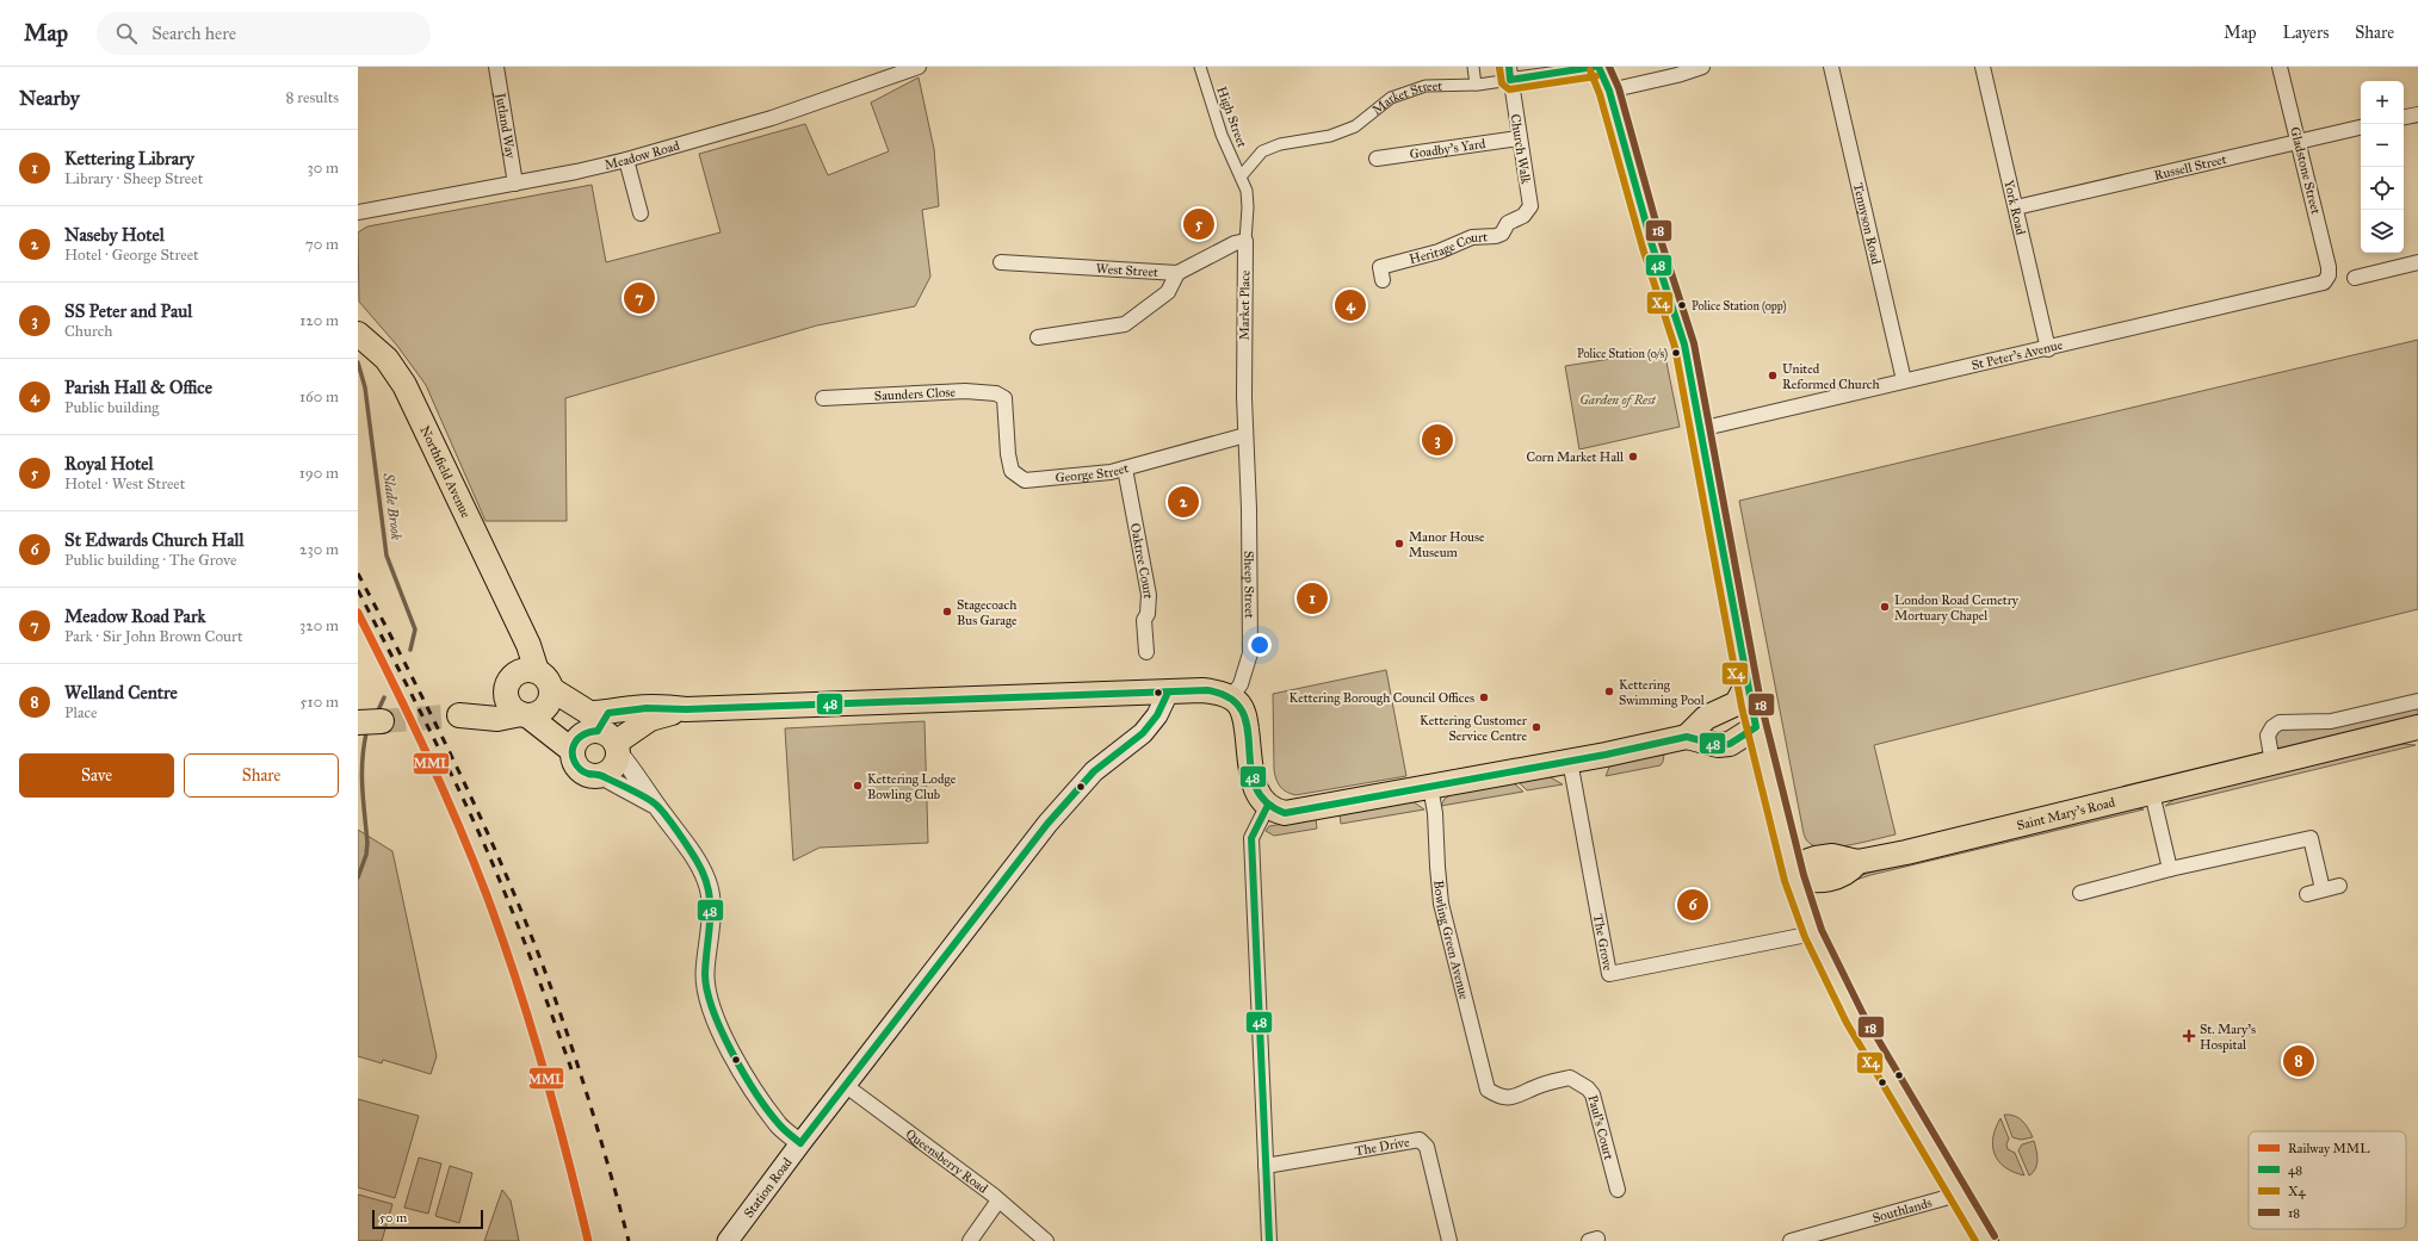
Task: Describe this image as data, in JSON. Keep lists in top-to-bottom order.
{
  "streets": {
    "main road": ["Northfield Avenue", "Saint Mary's Road", "Station Road"],
    "street": [
      "Market Street",
      "High Street",
      "Jutland Way",
      "Goadby's Yard",
      "Church Walk",
      "Meadow Road",
      "Russell Street",
      "Gladstone Street",
      "York Road",
      "Tennyson Road",
      "Heritage Court",
      "West Street",
      "Market Place",
      "St Peter's Avenue",
      "Saunders Close",
      "George Street",
      "Oaktree Court",
      "Sheep Street",
      "Bowling Green Avenue",
      "The Grove",
      "Paul's Court",
      "The Drive",
      "Queensberry Road",
      "Southlands"
    ]
  },
  "crossings": [
    ["Market Street", "High Street"],
    ["Market Street", "Church Walk"],
    ["Market Street", "Market Place"],
    ["High Street", "Market Place"],
    ["Jutland Way", "Meadow Road"],
    ["Goadby's Yard", "Church Walk"],
    ["Church Walk", "Heritage Court"],
    ["Russell Street", "Gladstone Street"],
    ["Russell Street", "York Road"],
    ["Gladstone Street", "St Peter's Avenue"],
    ["York Road", "St Peter's Avenue"],
    ["Tennyson Road", "St Peter's Avenue"],
    ["Market Place", "George Street"],
    ["Market Place", "Sheep Street"],
    ["Saunders Close", "George Street"],
    ["George Street", "Oaktree Court"],
    ["George Street", "Sheep Street"],
    ["Bowling Green Avenue", "Paul's Court"],
    ["Queensberry Road", "Station Road"]
  ],
  "water": ["Slade Brook"],
  "parks": ["Garden of Rest"],
  "places": {
    "other": [
      "Police Station (opp)",
      "Police Station (o/s)",
      "United Reformed Church",
      "Corn Market Hall",
      "Manor House Museum",
      "London Road Cemetry Mortuary Chapel",
      "Stagecoach Bus Garage",
      "Kettering Swimming Pool",
      "Kettering Borough Council Offices",
      "Kettering Customer Service Centre",
      "Kettering Lodge Bowling Club"
    ],
    "health": ["St. Mary's Hospital"]
  },
  "lines": [
    "transit line 48",
    "transit line 18",
    "transit line X4",
    "rail line MML"
  ],
  "legend": [
    "Railway MML",
    "48",
    "X4",
    "18"
  ],
  "scale_bar": "50 m",
  "page": {
    "header": "Map",
    "search": "Search here",
    "nav": ["Map", "Layers", "Share"],
    "heading": ["Nearby", "8 results"],
    "map_buttons": ["+", "−"],
    "list": [
      {
        "mark": "1",
        "name": "Kettering Library",
        "note": "Library · Sheep Street",
        "value": "30 m"
      },
      {
        "mark": "2",
        "name": "Naseby Hotel",
        "note": "Hotel · George Street",
        "value": "70 m"
      },
      {
        "mark": "3",
        "name": "SS Peter and Paul",
        "note": "Church",
        "value": "120 m"
      },
      {
        "mark": "4",
        "name": "Parish Hall & Office",
        "note": "Public building",
        "value": "160 m"
      },
      {
        "mark": "5",
        "name": "Royal Hotel",
        "note": "Hotel · West Street",
        "value": "190 m"
      },
      {
        "mark": "6",
        "name": "St Edwards Church Hall",
        "note": "Public building · The Grove",
        "value": "230 m"
      },
      {
        "mark": "7",
        "name": "Meadow Road Park",
        "note": "Park · Sir John Brown Court",
        "value": "320 m"
      },
      {
        "mark": "8",
        "name": "Welland Centre",
        "note": "Place",
        "value": "510 m"
      }
    ],
    "pins": [
      "5",
      "7",
      "4",
      "3",
      "2",
      "1",
      "6",
      "8"
    ],
    "buttons": ["Save", "Share"],
    "scale": "50 m"
  }
}
